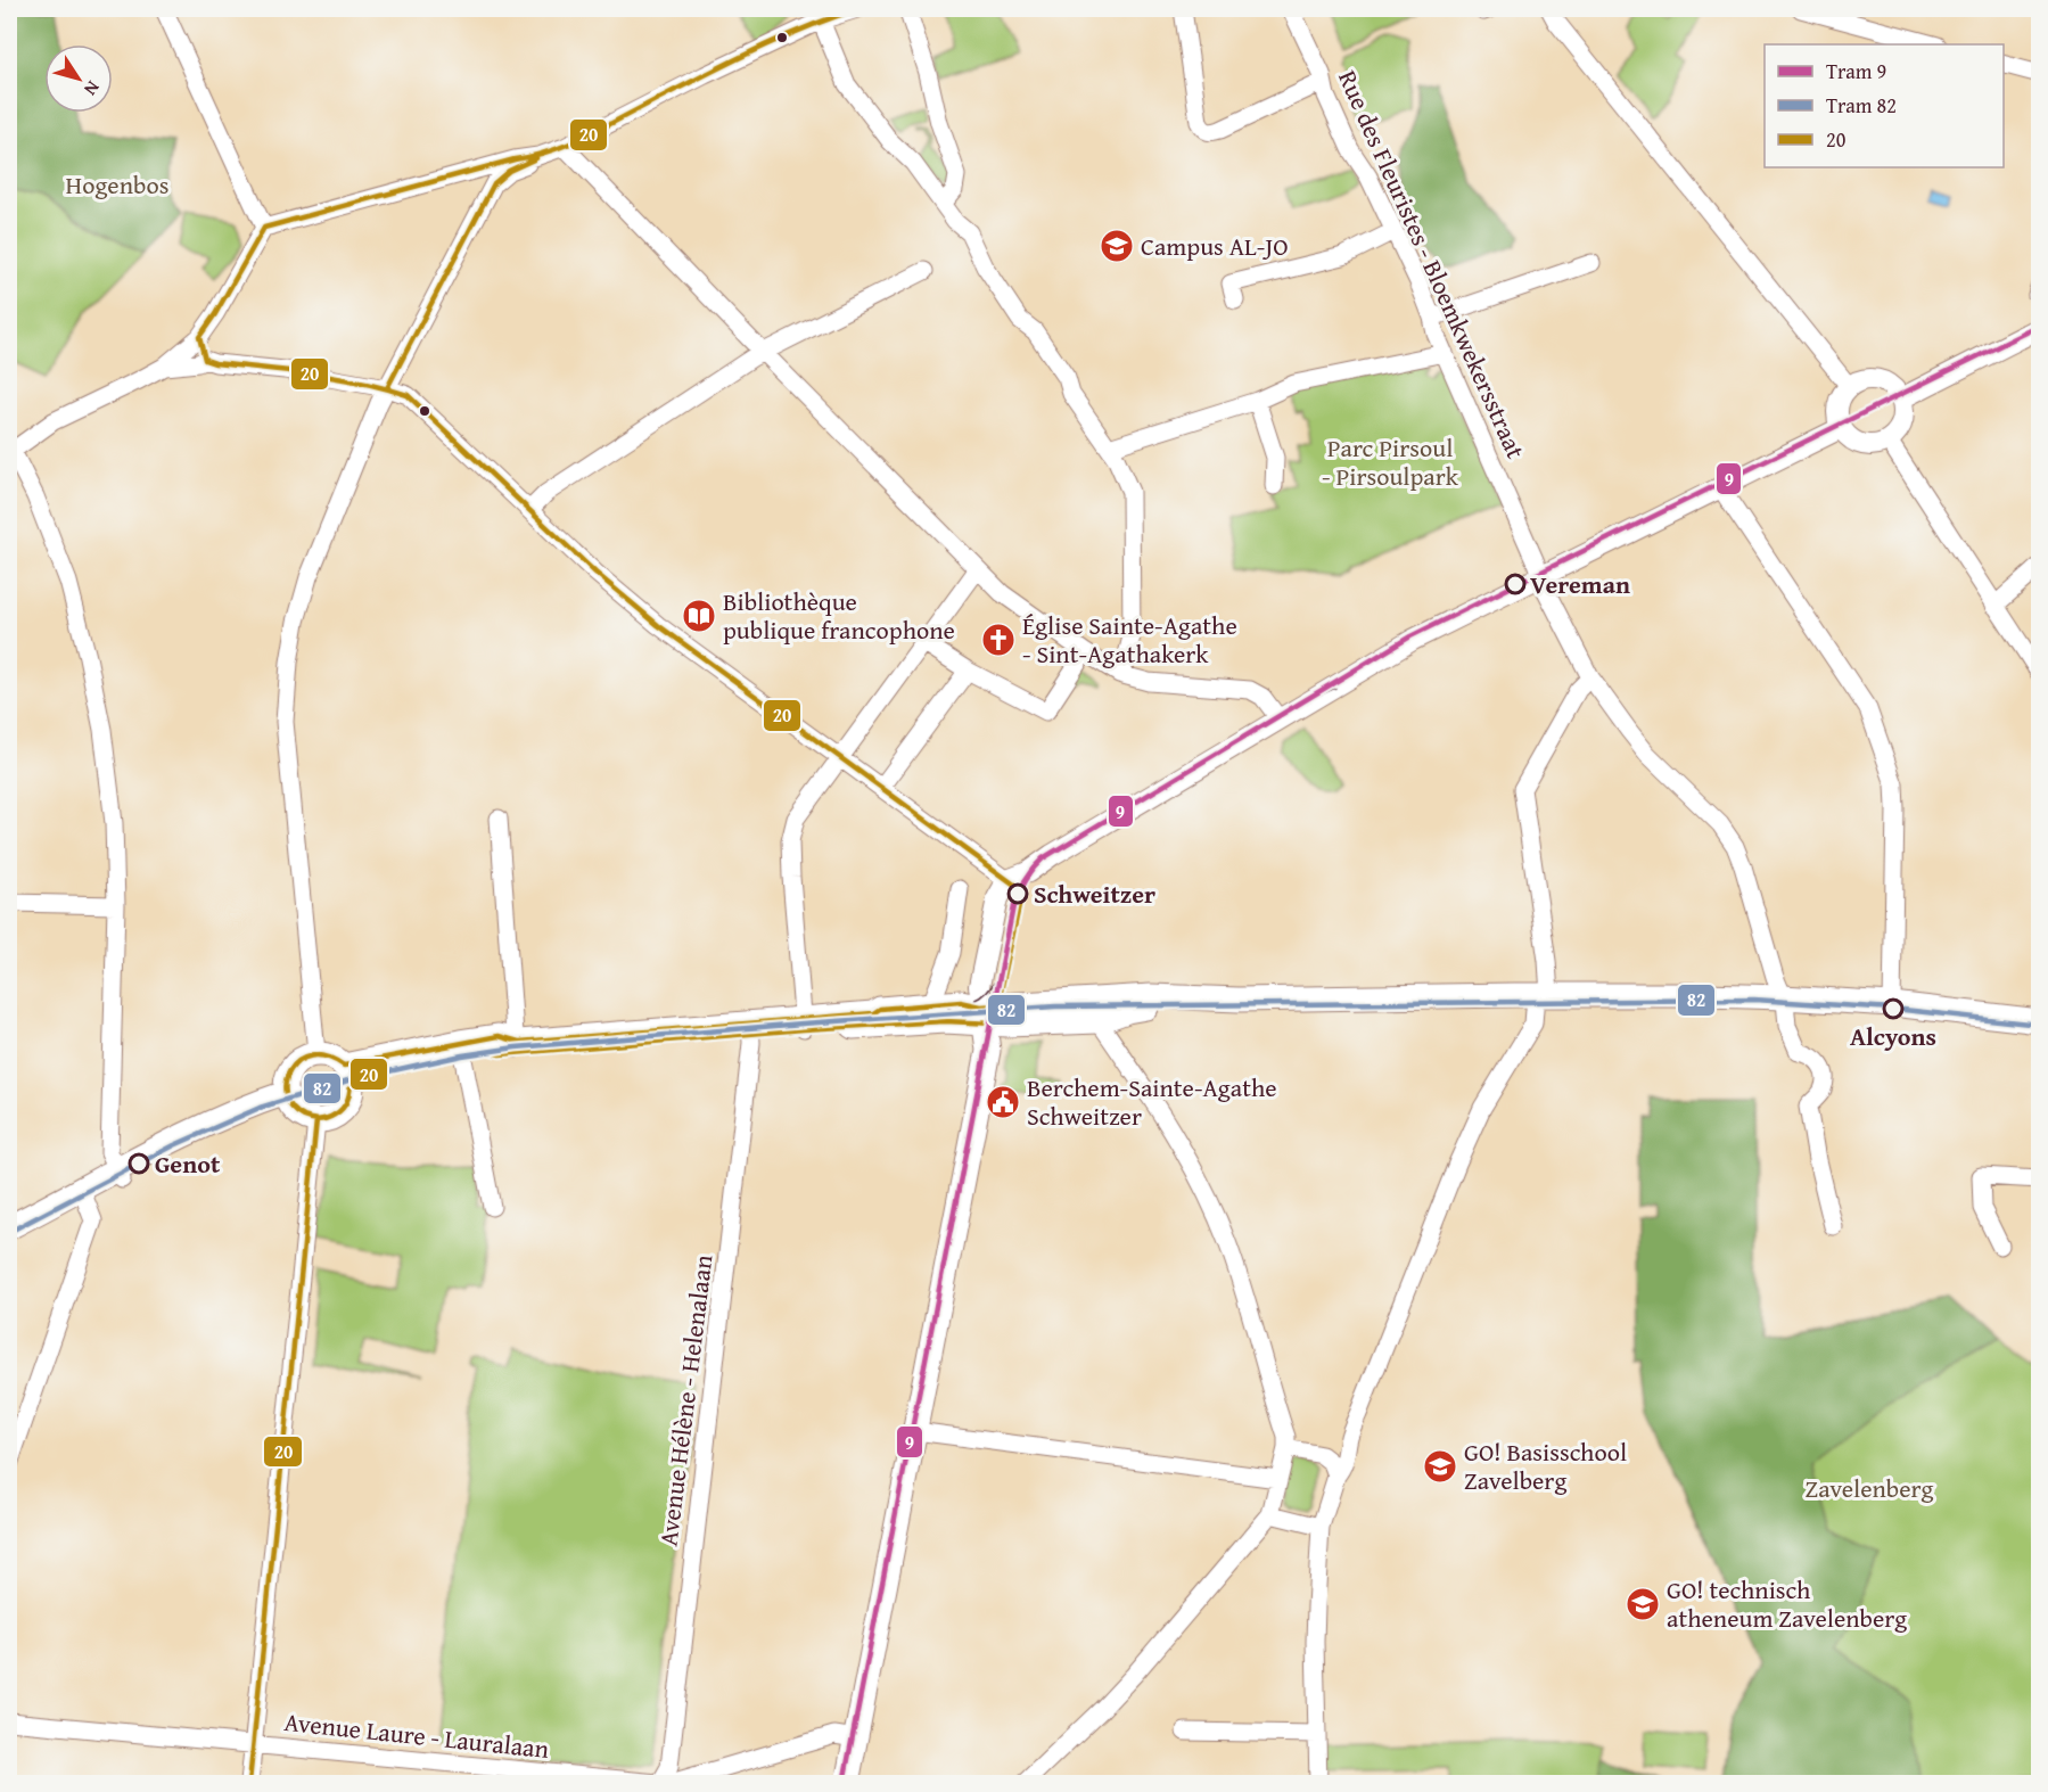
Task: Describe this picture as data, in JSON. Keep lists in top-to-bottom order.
{
  "streets": {
    "street": ["Rue des Fleuristes - Bloemkwekersstraat", "Avenue Hélène - Helenalaan", "Avenue Laure - Lauralaan"]
  },
  "crossings": [
    ["Avenue Hélène - Helenalaan", "Avenue Laure - Lauralaan"]
  ],
  "parks": ["Hogenbos", "Parc Pirsoul - Pirsoulpark", "Zavelenberg"],
  "places": {
    "school or university": ["Campus AL-JO", "GO! Basisschool Zavelberg", "GO! technisch atheneum Zavelenberg"],
    "other": [
      "Vereman",
      "Schweitzer",
      "Alcyons",
      "Genot"
    ],
    "library": ["Bibliothèque publique francophone"],
    "church": ["Église Sainte-Agathe - Sint-Agathakerk"],
    "public building": ["Berchem-Sainte-Agathe Schweitzer"]
  },
  "lines": ["transit line 20", "tram line 9", "tram line 82"],
  "legend": ["Tram 9", "Tram 82", "20"],
  "north": "bottom right"
}
